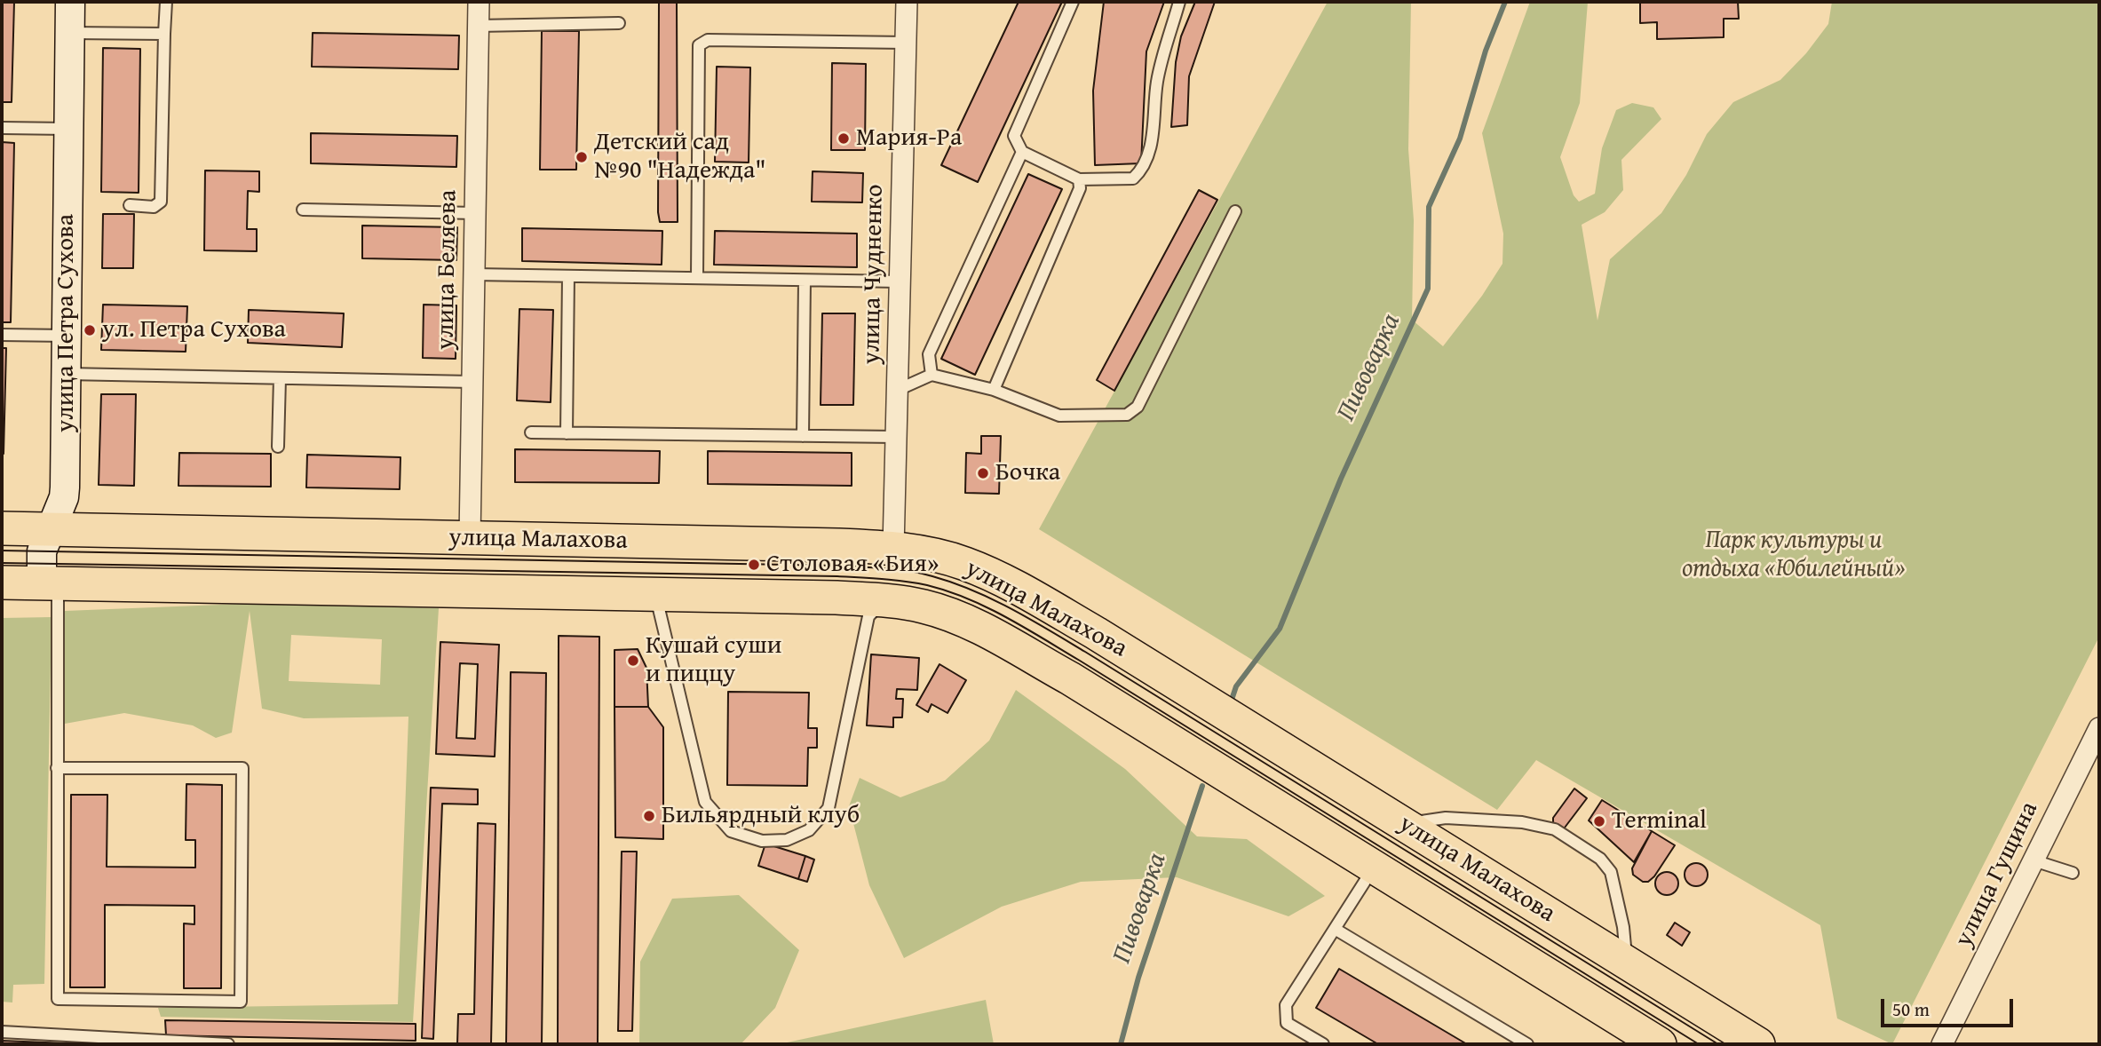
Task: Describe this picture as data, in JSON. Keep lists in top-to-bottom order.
{
  "streets": {
    "main road": ["улица Малахова"],
    "street": [
      "улица Беляева",
      "улица Чудненко",
      "улица Петра Сухова",
      "улица Гущина"
    ]
  },
  "crossings": [
    ["улица Беляева", "улица Малахова"],
    ["улица Чудненко", "улица Малахова"],
    ["улица Петра Сухова", "улица Малахова"]
  ],
  "water": ["Пивоварка"],
  "parks": ["Парк культуры и отдыха «Юбилейный»"],
  "places": [
    "Мария-Ра",
    "Детский сад №90 \"Надежда\"",
    "ул. Петра Сухова",
    "Бочка",
    "Столовая «Бия»",
    "Кушай суши и пиццу",
    "Бильярдный клуб",
    "Terminal"
  ],
  "scale_bar": "50 m"
}
